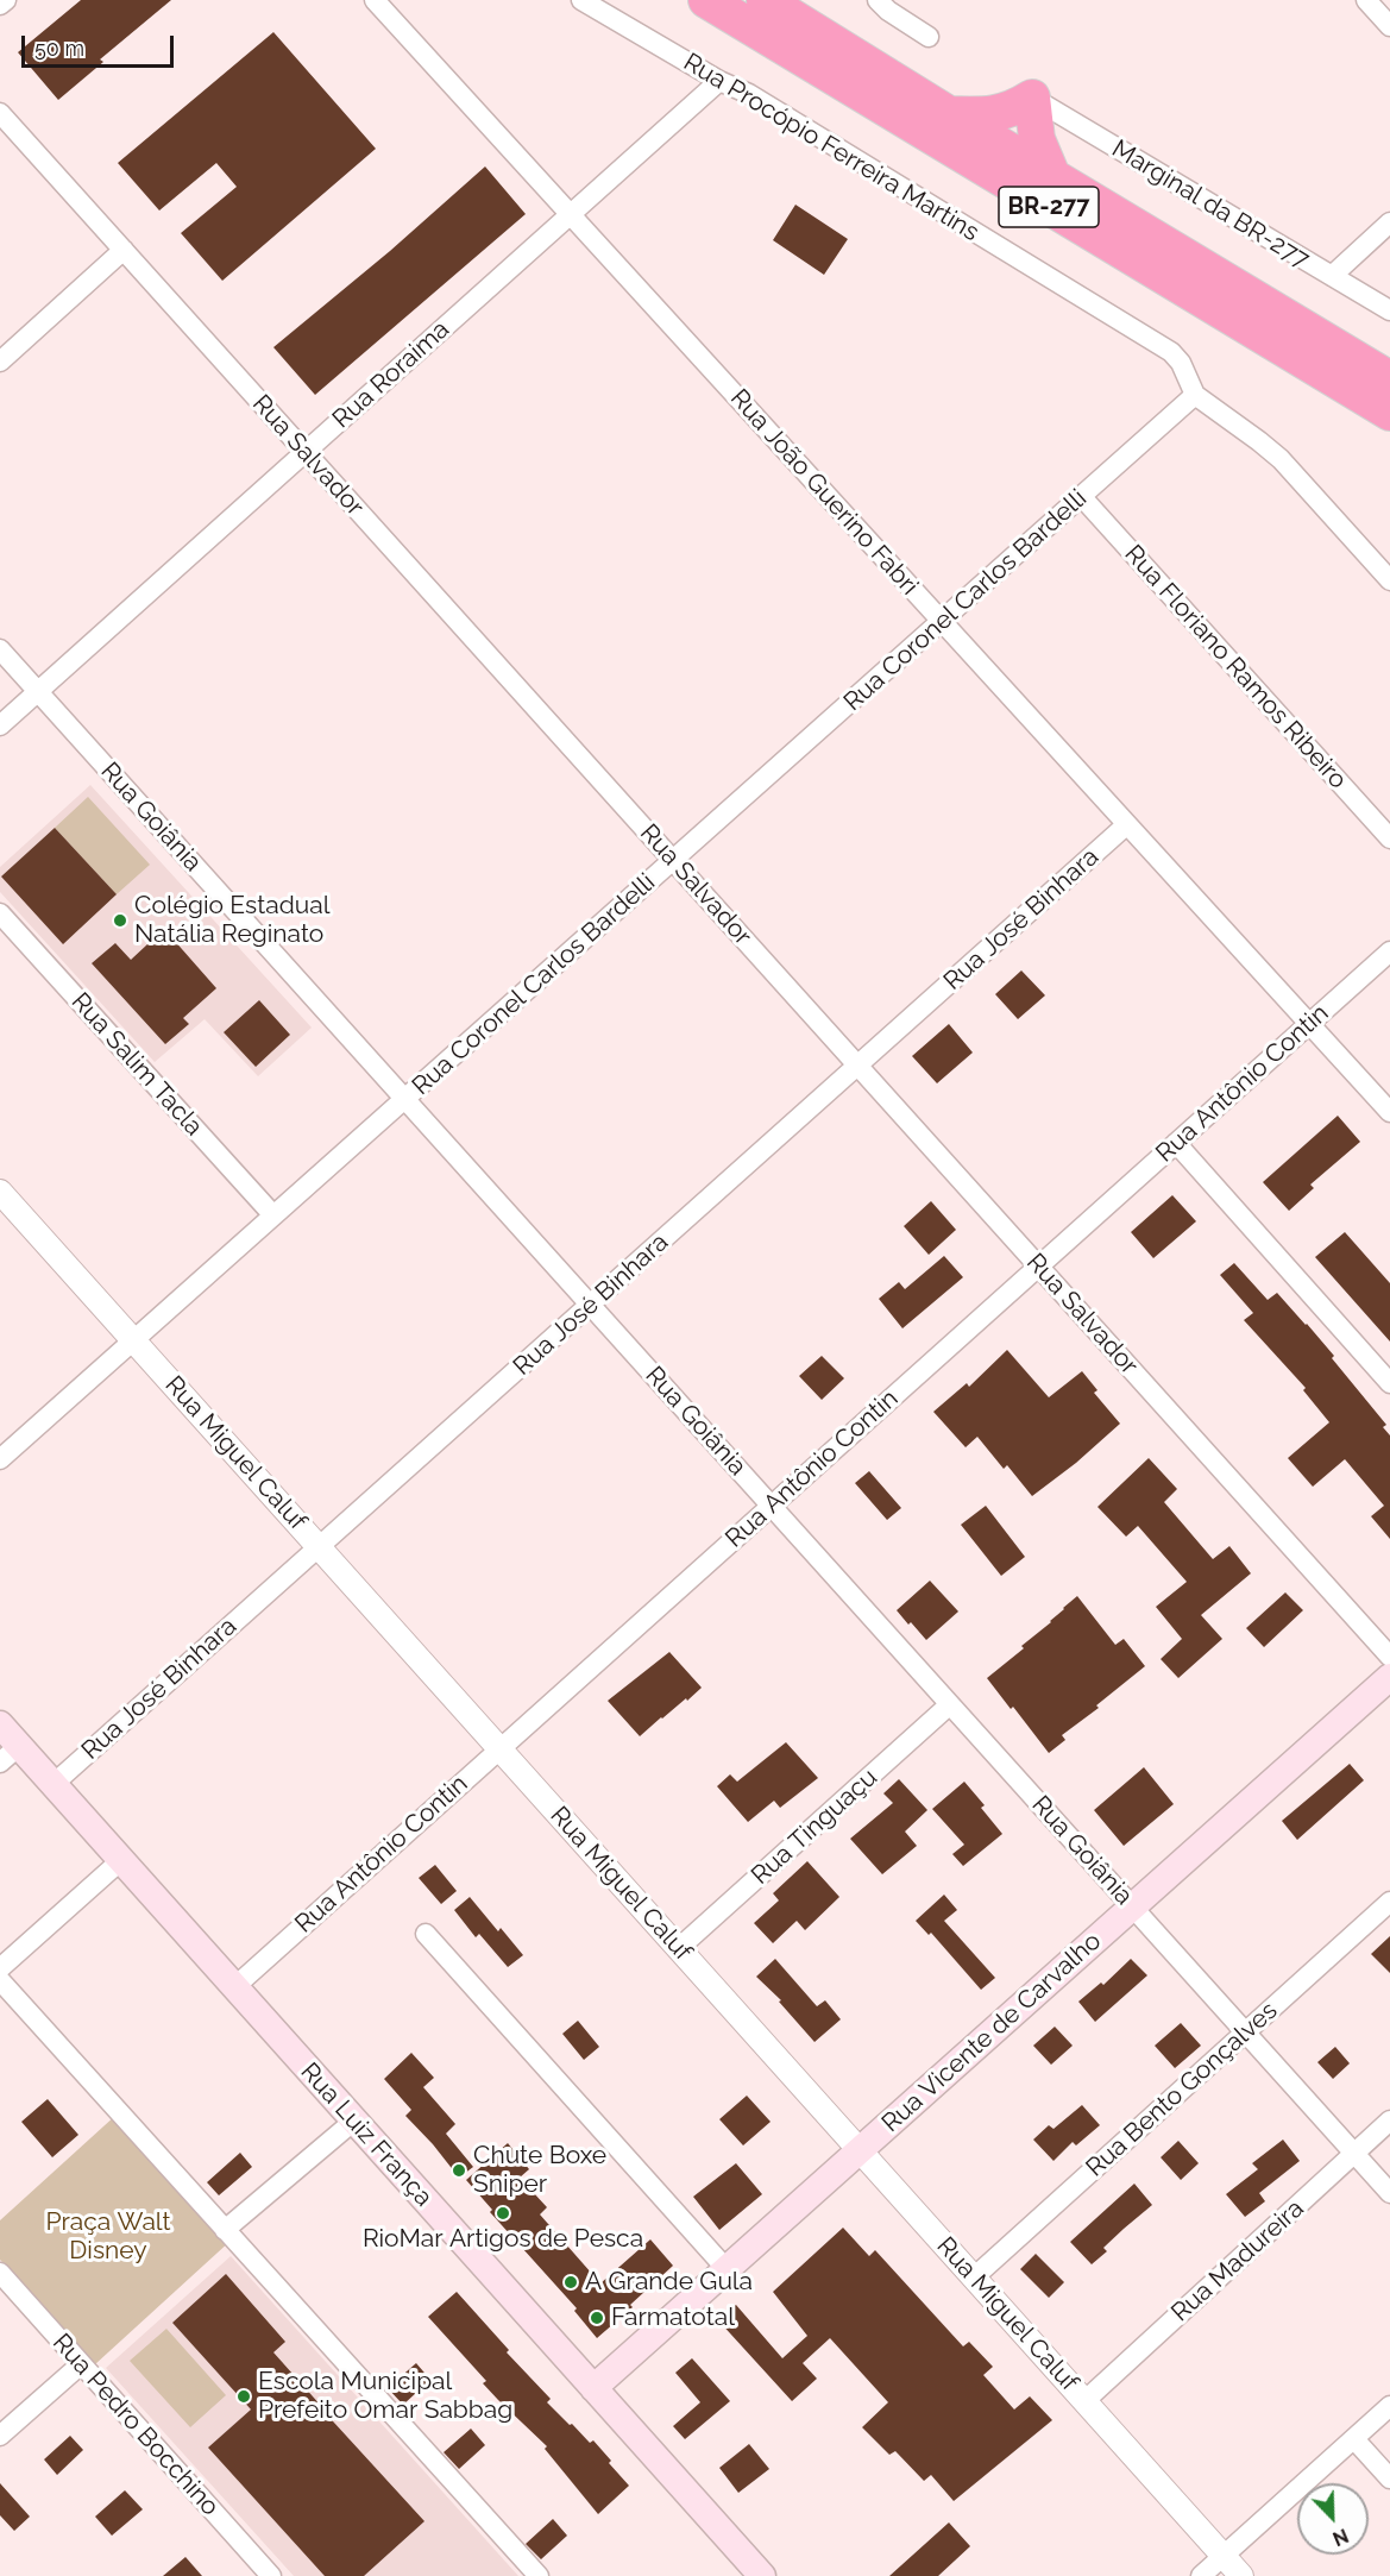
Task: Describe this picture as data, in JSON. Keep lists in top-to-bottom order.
{
  "streets": {
    "highway": ["BR-277"],
    "main road": ["Rua Vicente de Carvalho", "Rua Luiz França"],
    "street": [
      "Rua Procópio Ferreira Martins",
      "Marginal da BR-277",
      "Rua Roraima",
      "Rua Salvador",
      "Rua João Guerino Fabri",
      "Rua Coronel Carlos Bardelli",
      "Rua Floriano Ramos Ribeiro",
      "Rua Goiânia",
      "Rua José Binhara",
      "Rua Salim Tacla",
      "Rua Antônio Contin",
      "Rua Miguel Caluf",
      "Rua Tinguaçu",
      "Rua Bento Gonçalves",
      "Rua Madureira",
      "Rua Pedro Bocchino"
    ]
  },
  "crossings": [
    ["Rua Procópio Ferreira Martins", "Rua Roraima"],
    ["Rua Procópio Ferreira Martins", "Rua Coronel Carlos Bardelli"],
    ["Rua Roraima", "Rua Salvador"],
    ["Rua Roraima", "Rua João Guerino Fabri"],
    ["Rua Roraima", "Rua Goiânia"],
    ["Rua Salvador", "Rua Coronel Carlos Bardelli"],
    ["Rua Salvador", "Rua José Binhara"],
    ["Rua Salvador", "Rua Antônio Contin"],
    ["Rua João Guerino Fabri", "Rua Coronel Carlos Bardelli"],
    ["Rua João Guerino Fabri", "Rua José Binhara"],
    ["Rua João Guerino Fabri", "Rua Antônio Contin"],
    ["Rua Coronel Carlos Bardelli", "Rua Floriano Ramos Ribeiro"],
    ["Rua Coronel Carlos Bardelli", "Rua Goiânia"],
    ["Rua Coronel Carlos Bardelli", "Rua Salim Tacla"],
    ["Rua Coronel Carlos Bardelli", "Rua Miguel Caluf"],
    ["Rua Goiânia", "Rua José Binhara"],
    ["Rua Goiânia", "Rua Antônio Contin"],
    ["Rua Goiânia", "Rua Tinguaçu"],
    ["Rua Goiânia", "Rua Vicente de Carvalho"],
    ["Rua Goiânia", "Rua Bento Gonçalves"],
    ["Rua Goiânia", "Rua Madureira"],
    ["Rua José Binhara", "Rua Miguel Caluf"],
    ["Rua José Binhara", "Rua Luiz França"],
    ["Rua Antônio Contin", "Rua Miguel Caluf"],
    ["Rua Antônio Contin", "Rua Luiz França"],
    ["Rua Miguel Caluf", "Rua Tinguaçu"],
    ["Rua Miguel Caluf", "Rua Vicente de Carvalho"],
    ["Rua Miguel Caluf", "Rua Bento Gonçalves"],
    ["Rua Miguel Caluf", "Rua Madureira"],
    ["Rua Vicente de Carvalho", "Rua Luiz França"]
  ],
  "parks": ["Praça Walt Disney"],
  "places": [
    "Colégio Estadual Natália Reginato",
    "Chute Boxe Sniper",
    "RioMar Artigos de Pesca",
    "A Grande Gula",
    "Farmatotal",
    "Escola Municipal Prefeito Omar Sabbag"
  ],
  "scale_bar": "50 m",
  "north": "bottom right"
}
